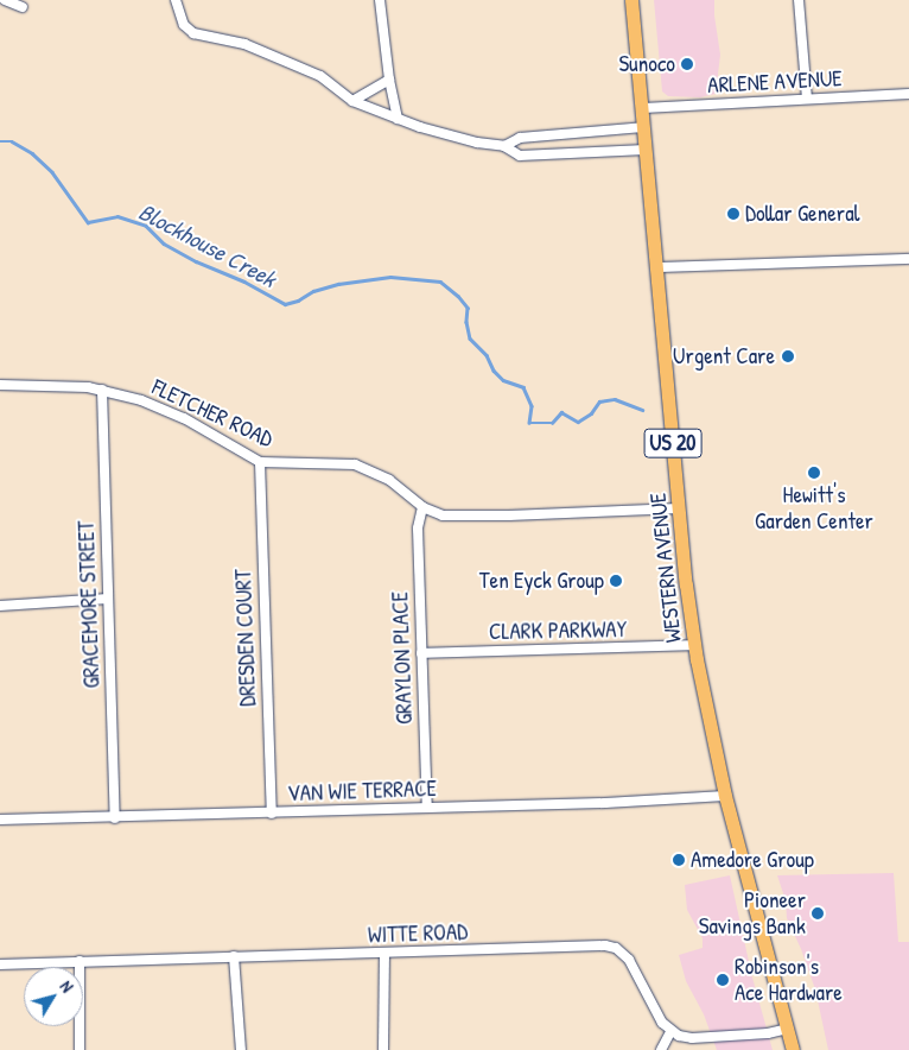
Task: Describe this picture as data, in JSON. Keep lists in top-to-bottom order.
{
  "streets": {
    "main road": ["US 20", "WESTERN AVENUE"],
    "street": [
      "ARLENE AVENUE",
      "FLETCHER ROAD",
      "GRACEMORE STREET",
      "CLARK PARKWAY",
      "DRESDEN COURT",
      "GRAYLON PLACE",
      "VAN WIE TERRACE",
      "WITTE ROAD"
    ]
  },
  "crossings": [
    ["ARLENE AVENUE", "WESTERN AVENUE"],
    ["FLETCHER ROAD", "WESTERN AVENUE"],
    ["FLETCHER ROAD", "GRACEMORE STREET"],
    ["FLETCHER ROAD", "DRESDEN COURT"],
    ["FLETCHER ROAD", "GRAYLON PLACE"],
    ["WESTERN AVENUE", "CLARK PARKWAY"],
    ["WESTERN AVENUE", "VAN WIE TERRACE"],
    ["GRACEMORE STREET", "VAN WIE TERRACE"],
    ["CLARK PARKWAY", "GRAYLON PLACE"],
    ["DRESDEN COURT", "VAN WIE TERRACE"],
    ["GRAYLON PLACE", "VAN WIE TERRACE"]
  ],
  "water": ["Blockhouse Creek"],
  "places": [
    "Sunoco",
    "Dollar General",
    "Urgent Care",
    "Hewitt's Garden Center",
    "Ten Eyck Group",
    "Amedore Group",
    "Pioneer Savings Bank",
    "Robinson's Ace Hardware"
  ],
  "north": "top right"
}
